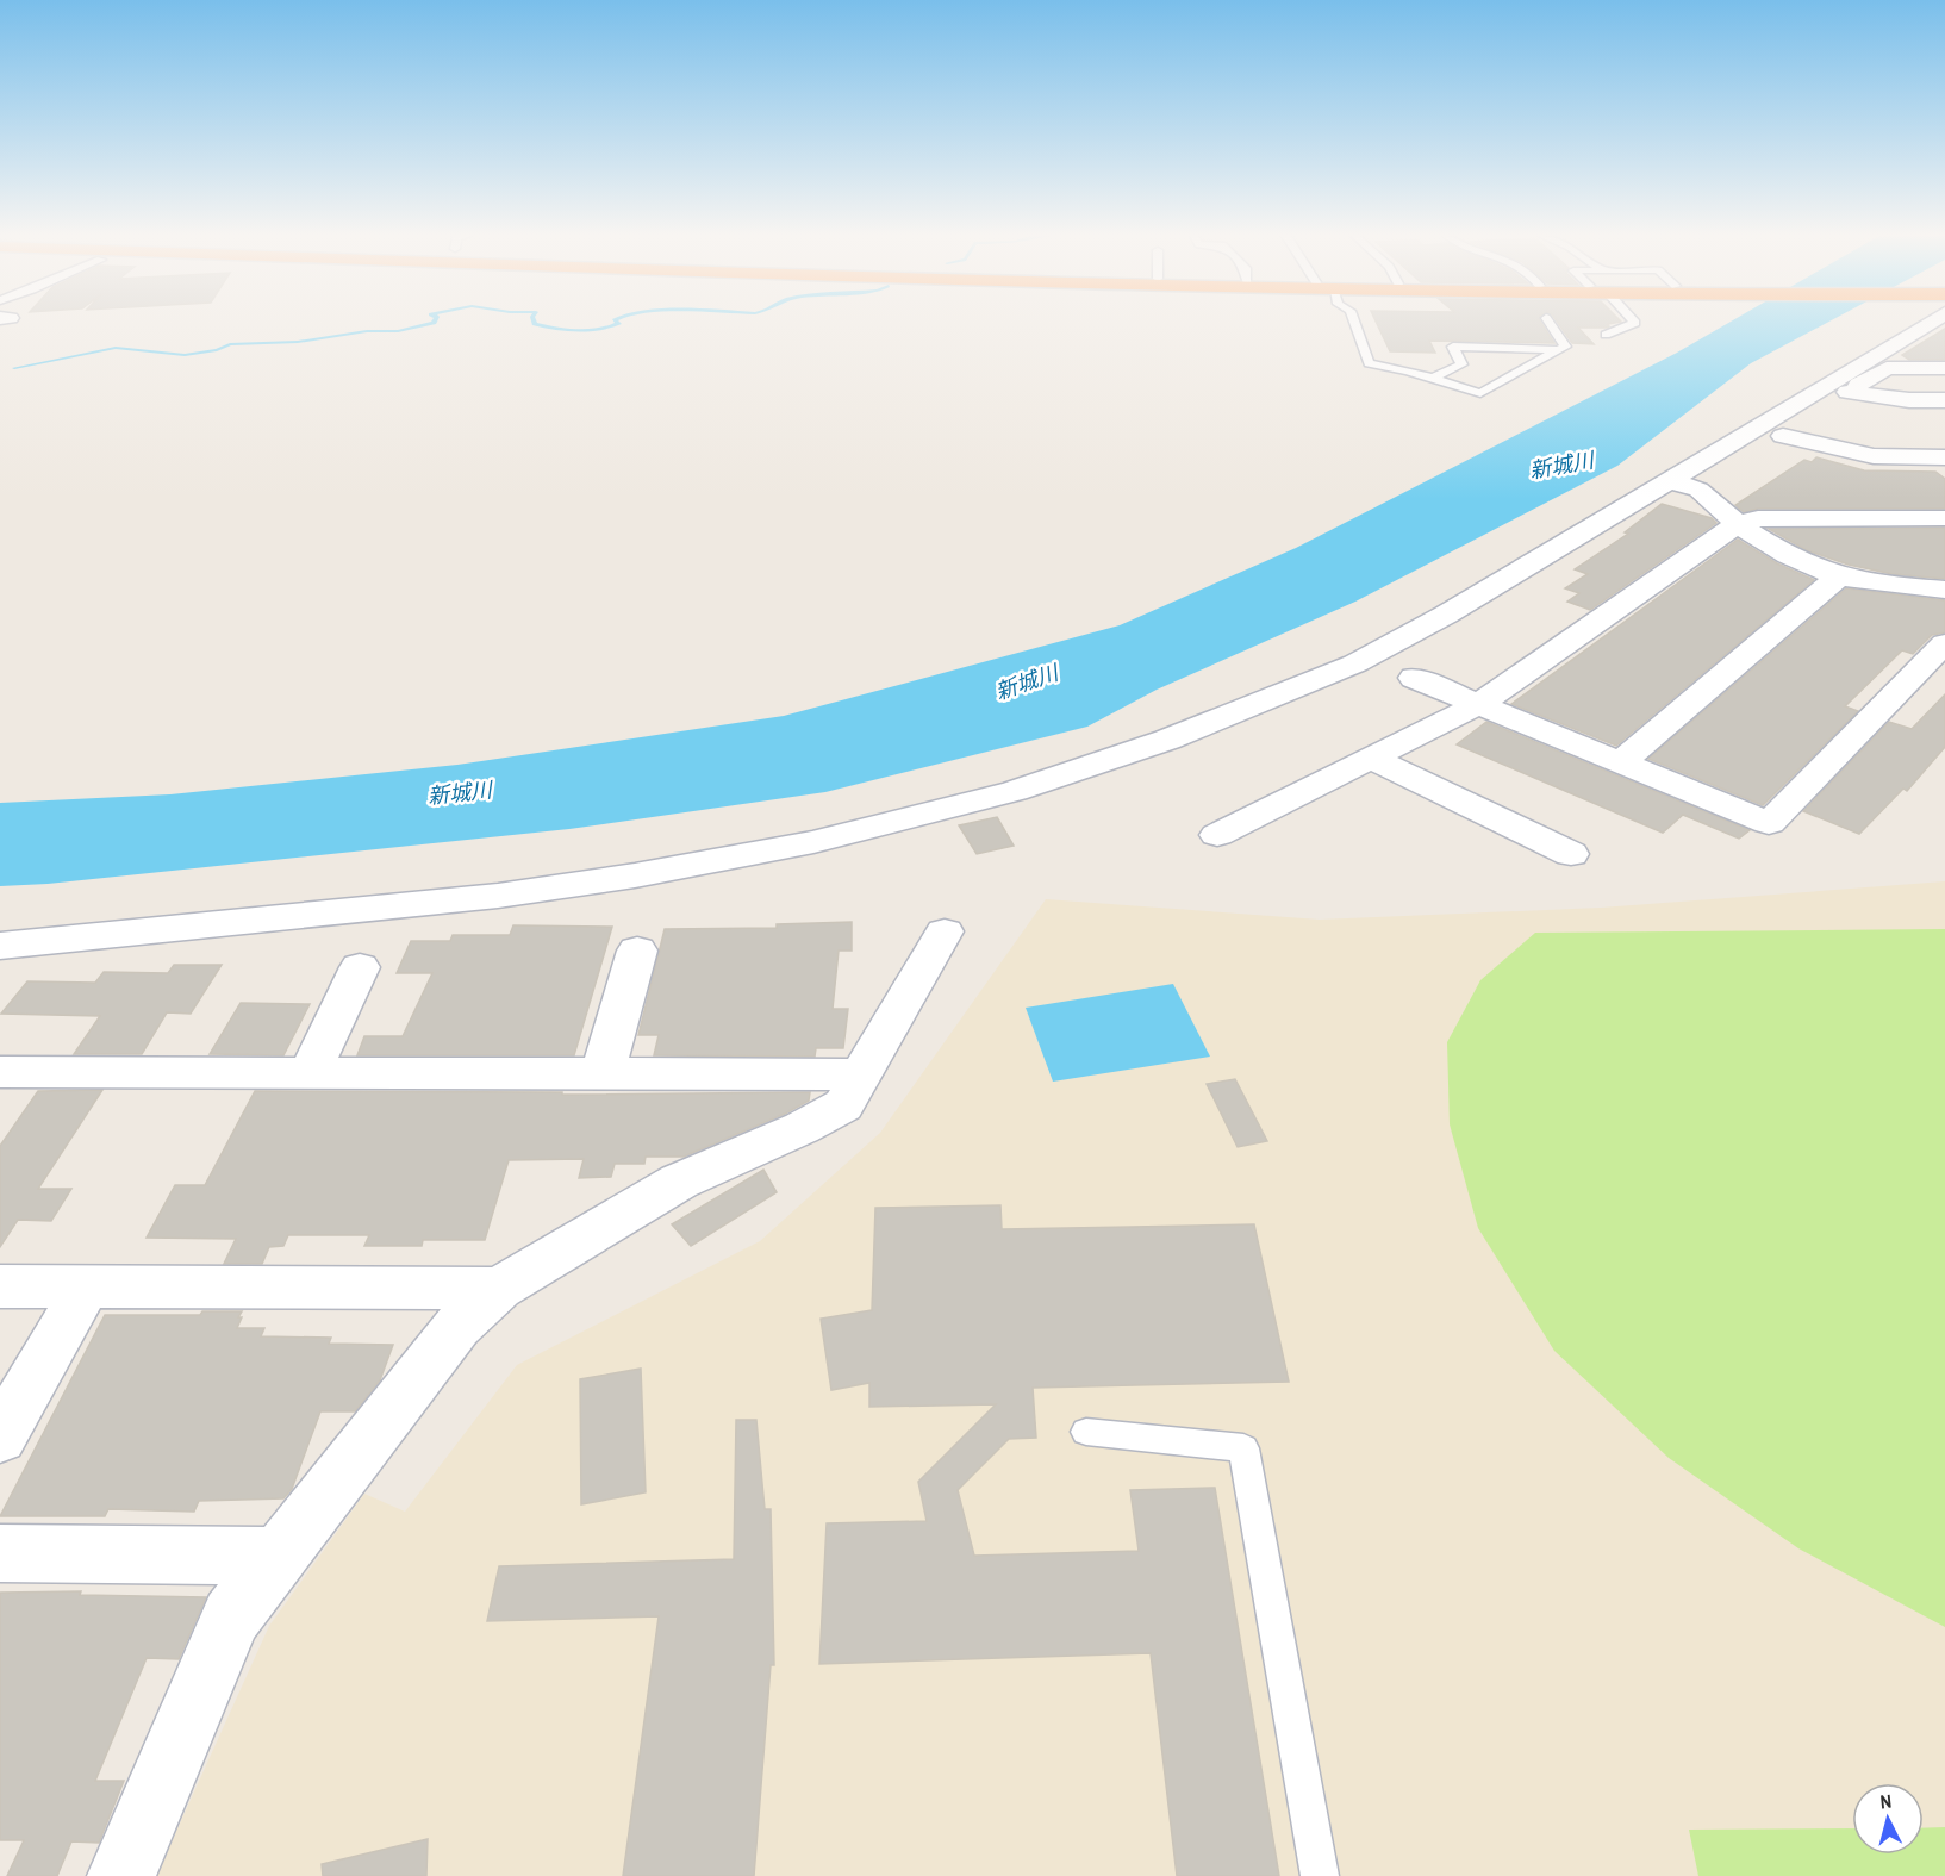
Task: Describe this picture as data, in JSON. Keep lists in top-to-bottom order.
{
  "water": ["新城川"],
  "north": "top"
}
